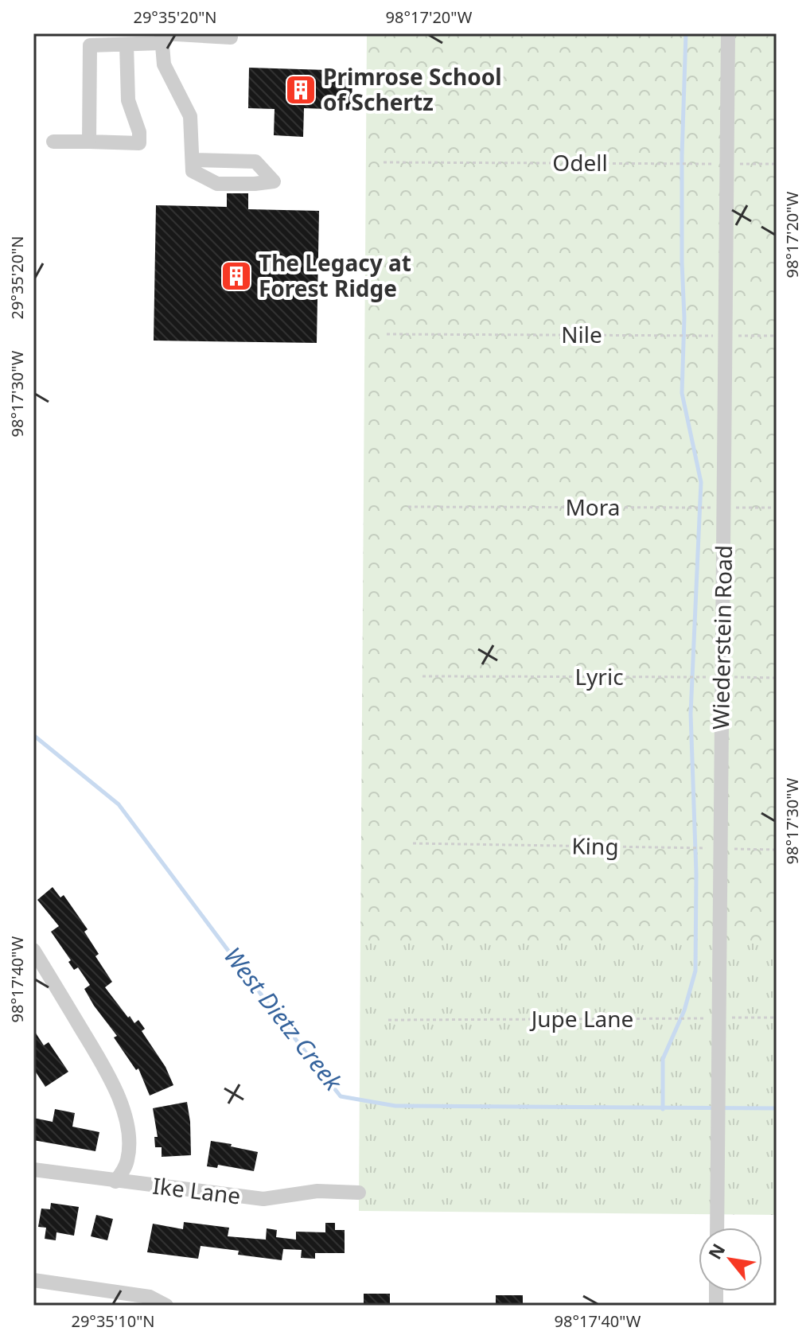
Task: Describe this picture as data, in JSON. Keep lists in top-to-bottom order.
{
  "streets": {
    "street": ["Wiederstein Road", "Ike Lane"],
    "path": [
      "Odell",
      "Nile",
      "Mora",
      "Lyric",
      "King",
      "Jupe Lane"
    ]
  },
  "crossings": [
    ["Odell", "Wiederstein Road"],
    ["Nile", "Wiederstein Road"],
    ["Mora", "Wiederstein Road"],
    ["Wiederstein Road", "Lyric"],
    ["Wiederstein Road", "King"],
    ["Wiederstein Road", "Jupe Lane"]
  ],
  "water": ["West Dietz Creek"],
  "places": {
    "building": ["Primrose School of Schertz", "The Legacy at Forest Ridge"]
  },
  "north": "top left",
  "coordinates": [
    "29°35'20\"N",
    "98°17'20\"W",
    "98°17'30\"W",
    "98°17'40\"W",
    "29°35'10\"N"
  ]
}
